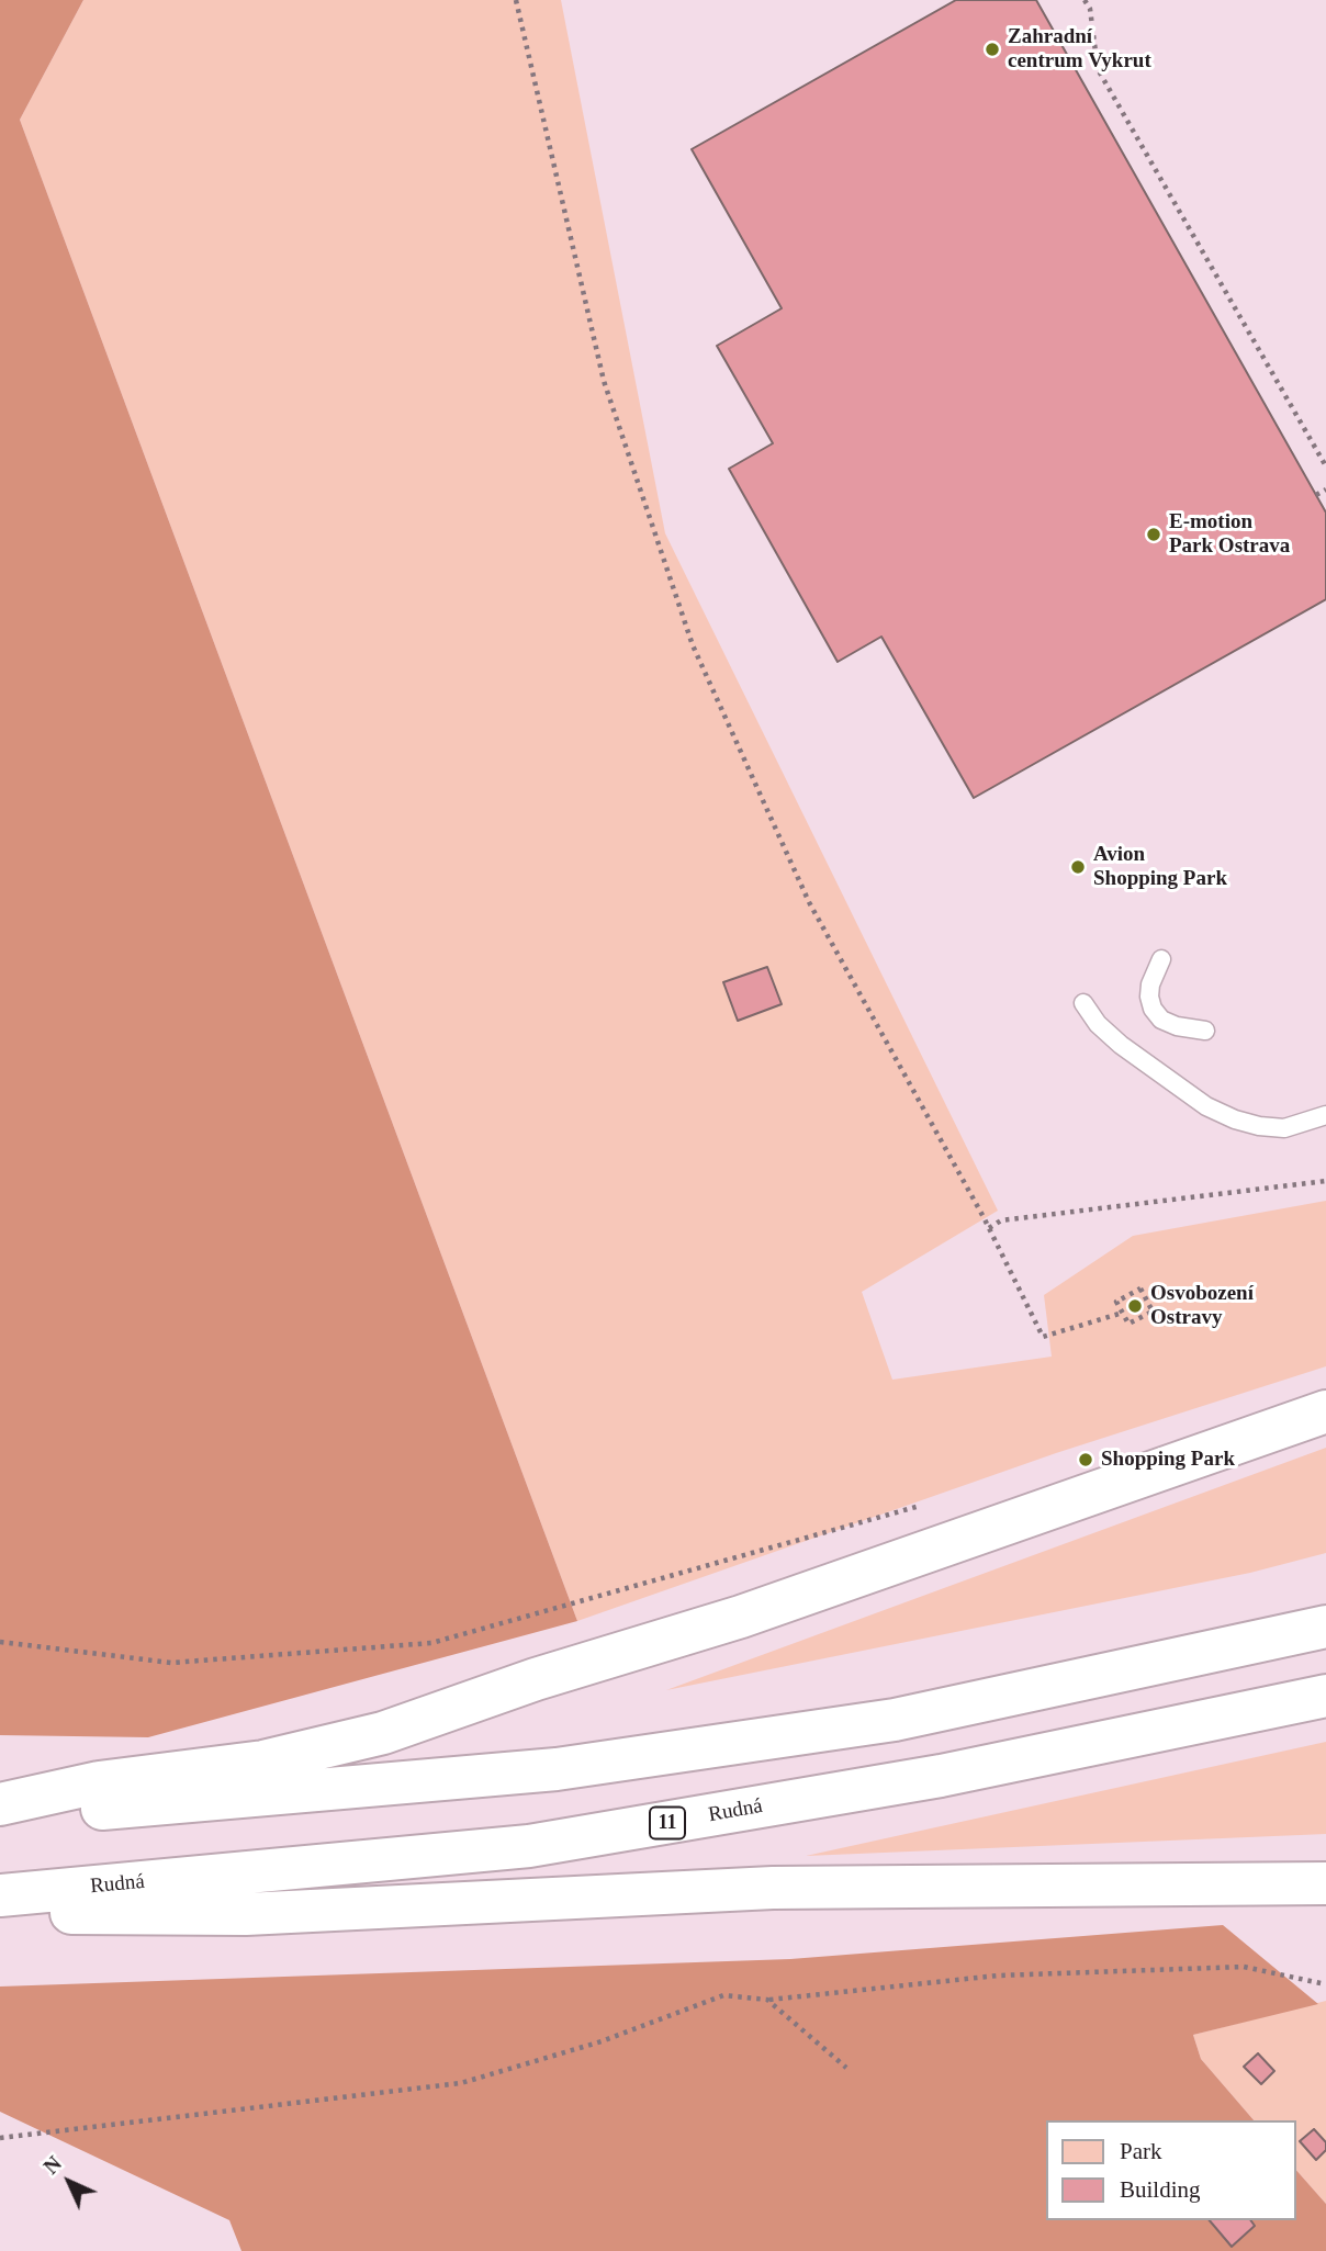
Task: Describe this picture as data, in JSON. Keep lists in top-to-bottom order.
{
  "streets": {
    "highway": ["Rudná", "11"]
  },
  "places": [
    "Zahradní centrum Vykrut",
    "E-motion Park Ostrava",
    "Avion Shopping Park",
    "Osvobození Ostravy",
    "Shopping Park"
  ],
  "legend": ["Park", "Building"],
  "north": "top left"
}
